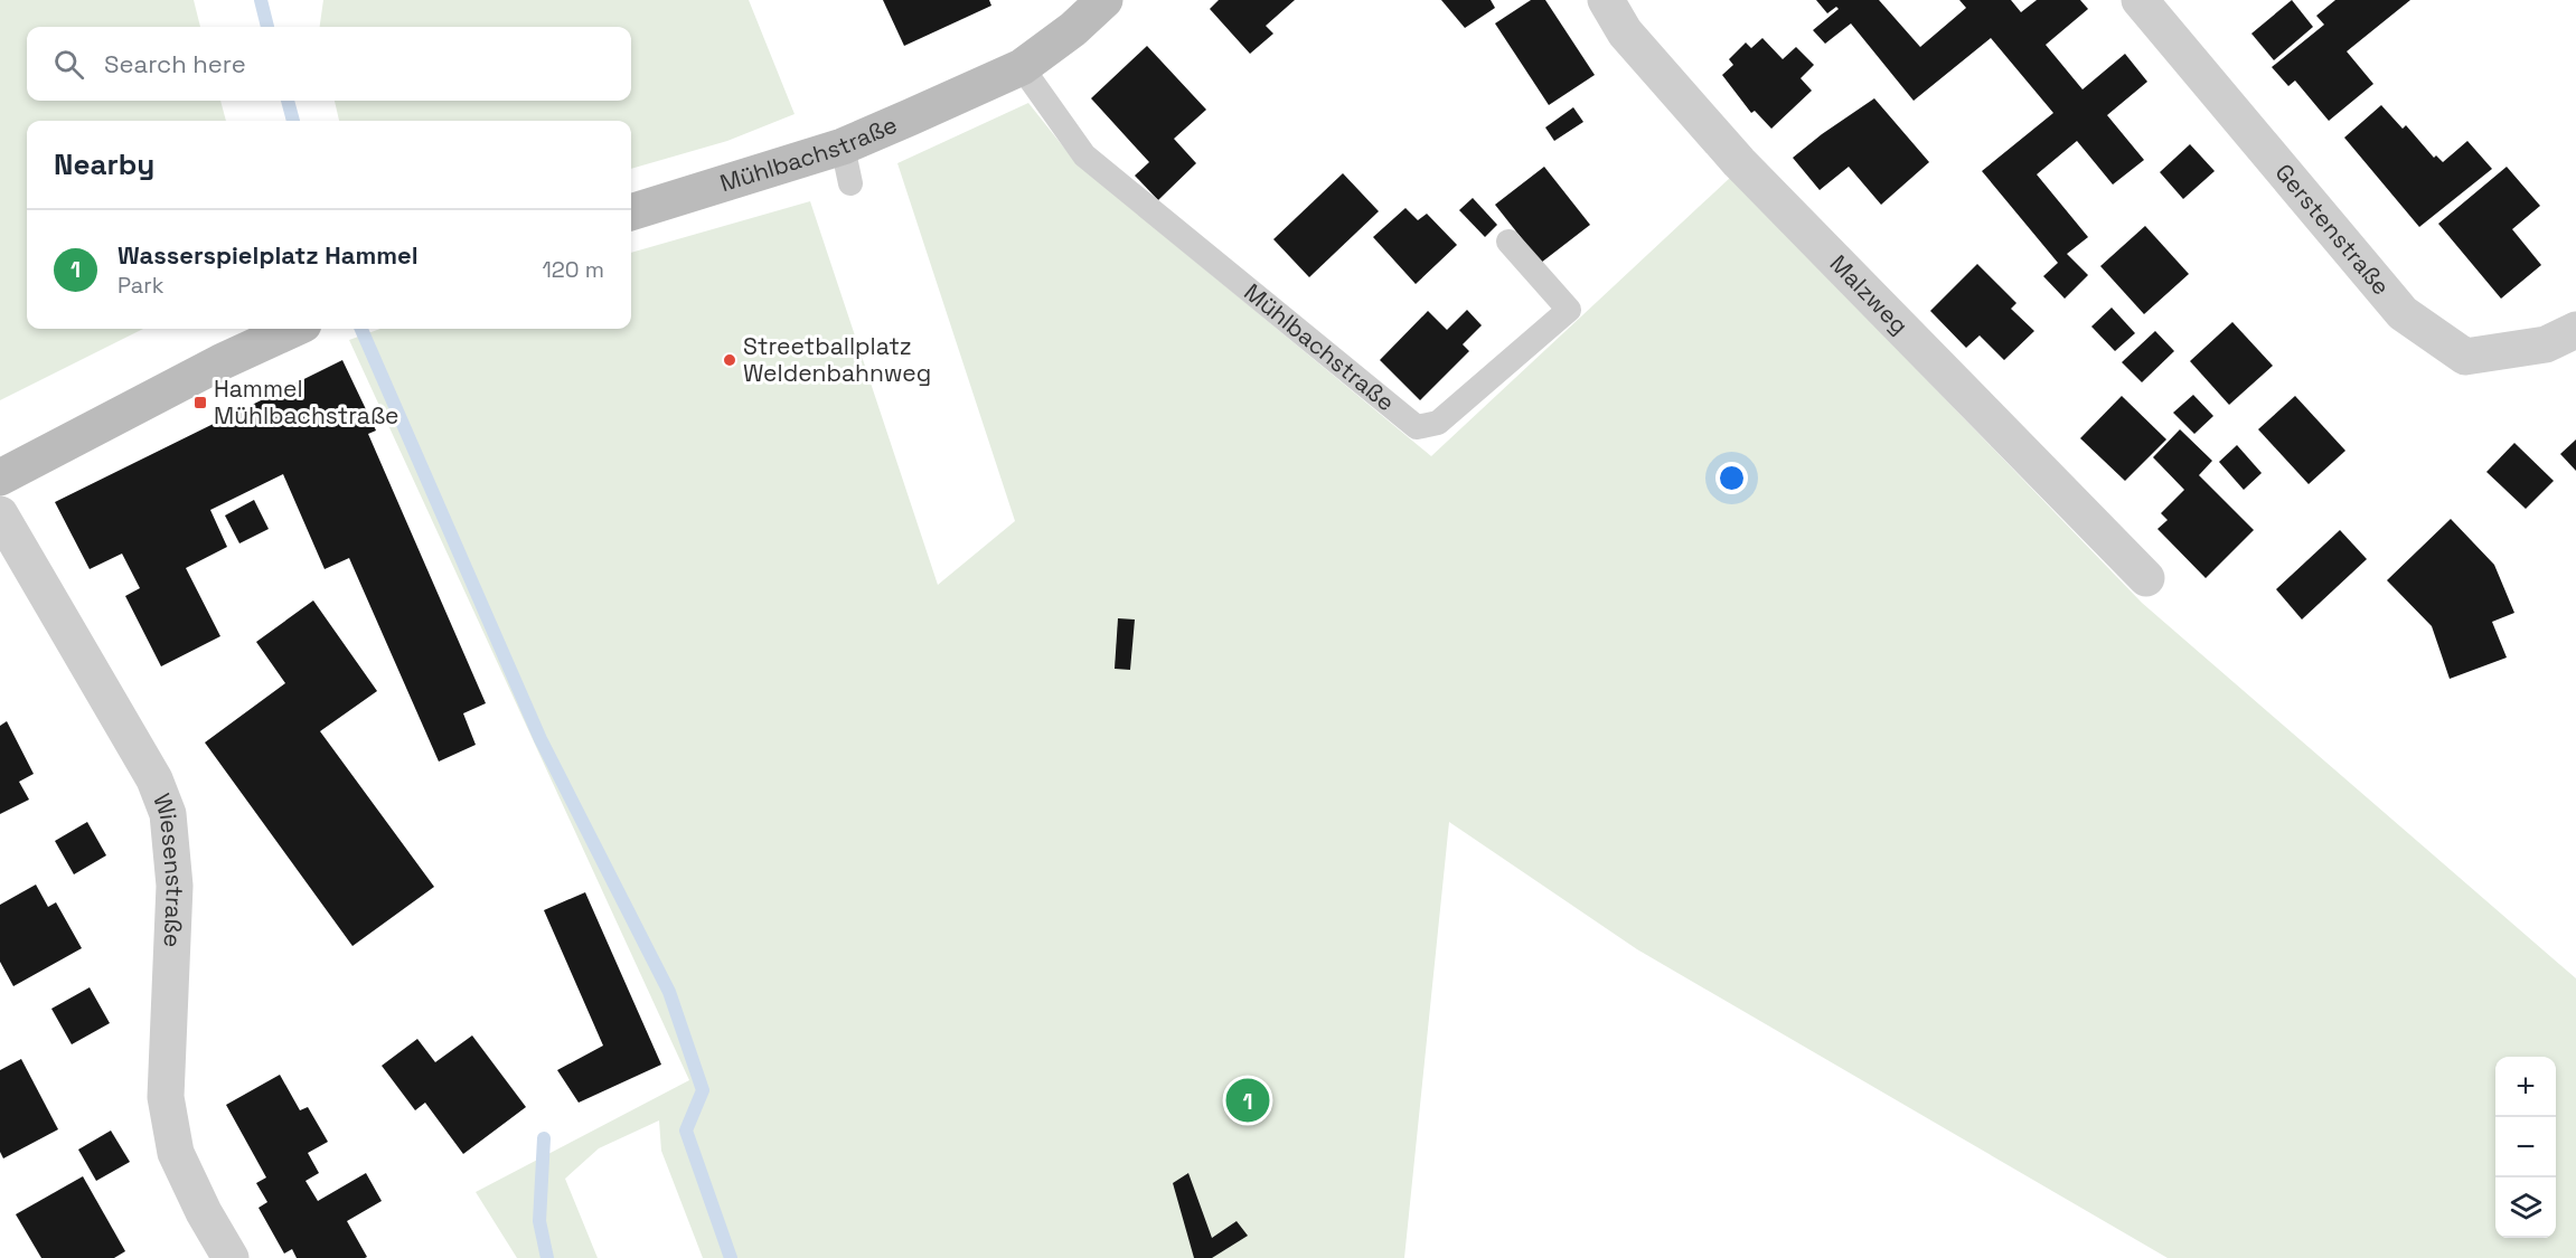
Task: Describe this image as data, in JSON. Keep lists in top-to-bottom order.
{
  "streets": {
    "street": [
      "Mühlbachstraße",
      "Gerstenstraße",
      "Malzweg",
      "Wiesenstraße"
    ]
  },
  "places": {
    "other": ["Streetballplatz Weldenbahnweg"],
    "transit": ["Hammel Mühlbachstraße"]
  },
  "page": {
    "search": "Search here",
    "heading": "Nearby",
    "list": [
      {
        "mark": "1",
        "name": "Wasserspielplatz Hammel",
        "note": "Park",
        "value": "120 m"
      }
    ],
    "map_buttons": ["+", "−"],
    "pins": "1"
  }
}
